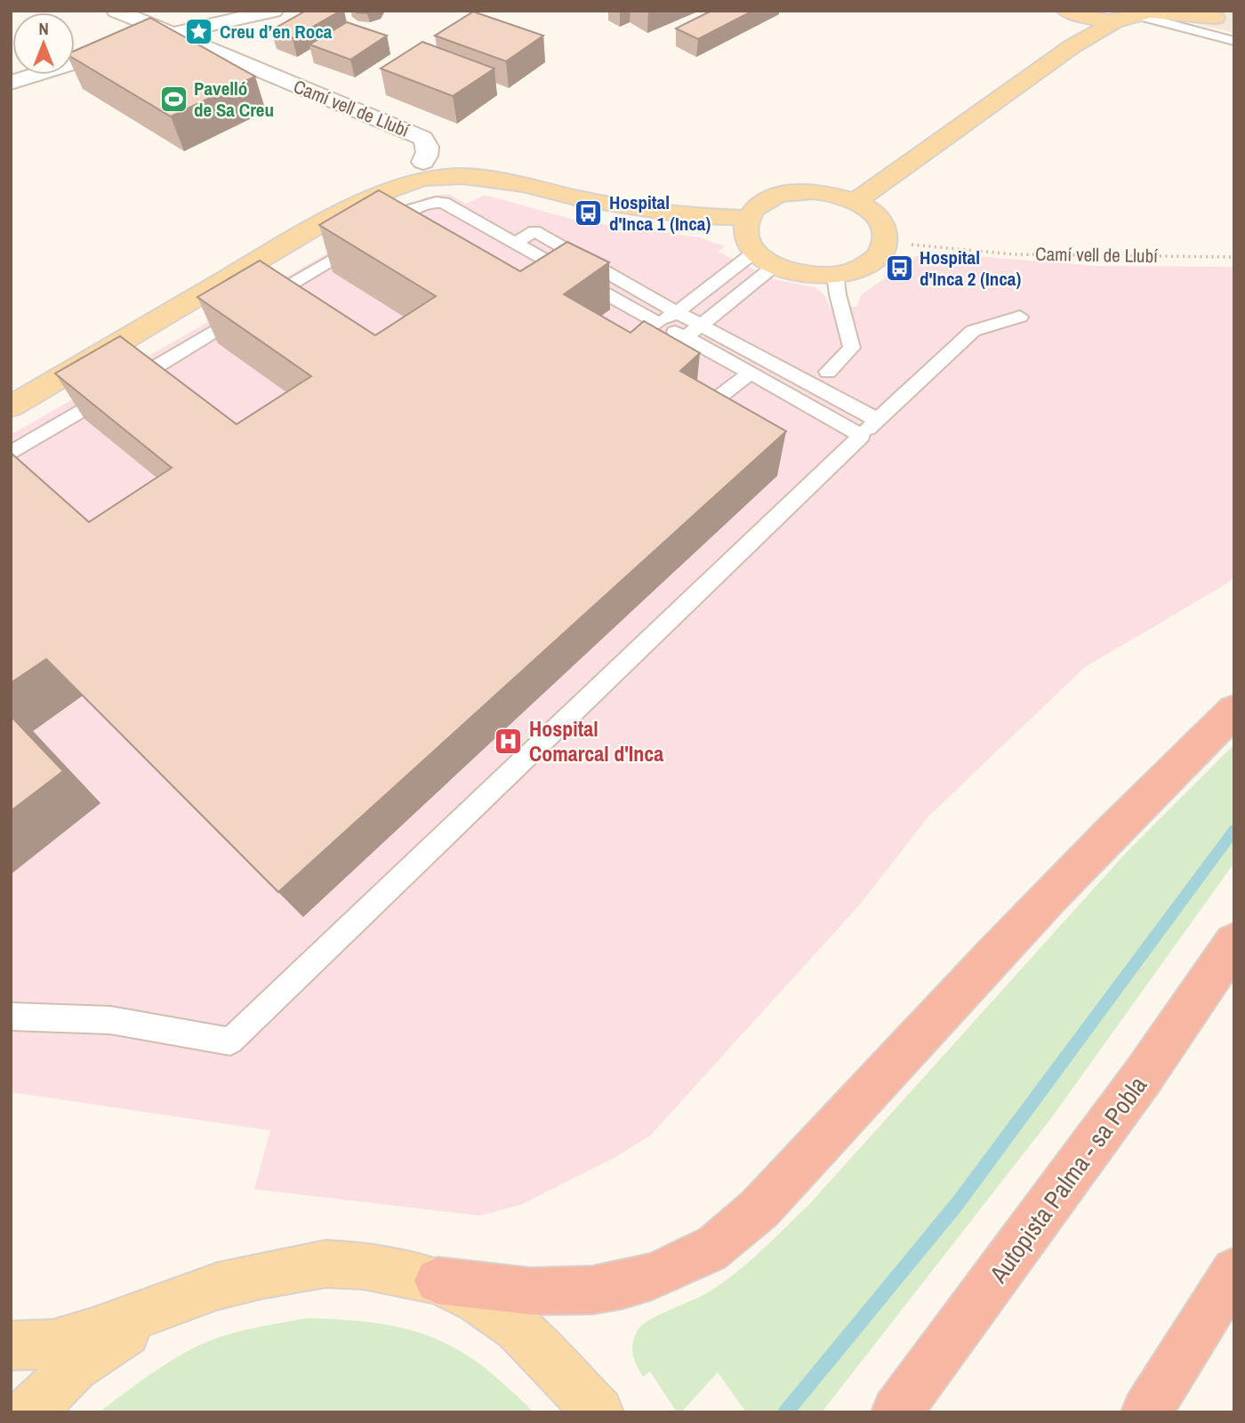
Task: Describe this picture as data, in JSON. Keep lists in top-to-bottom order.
{
  "streets": {
    "highway": ["Autopista Palma - sa Pobla"],
    "street": ["Camí vell de Llubí"]
  },
  "places": {
    "place": ["Creu d’en Roca"],
    "sports": ["Pavelló de Sa Creu"],
    "bus stop": ["Hospital d'Inca 1 (Inca)", "Hospital d'Inca 2 (Inca)"],
    "hospital": ["Hospital Comarcal d'Inca"]
  },
  "north": "top"
}
